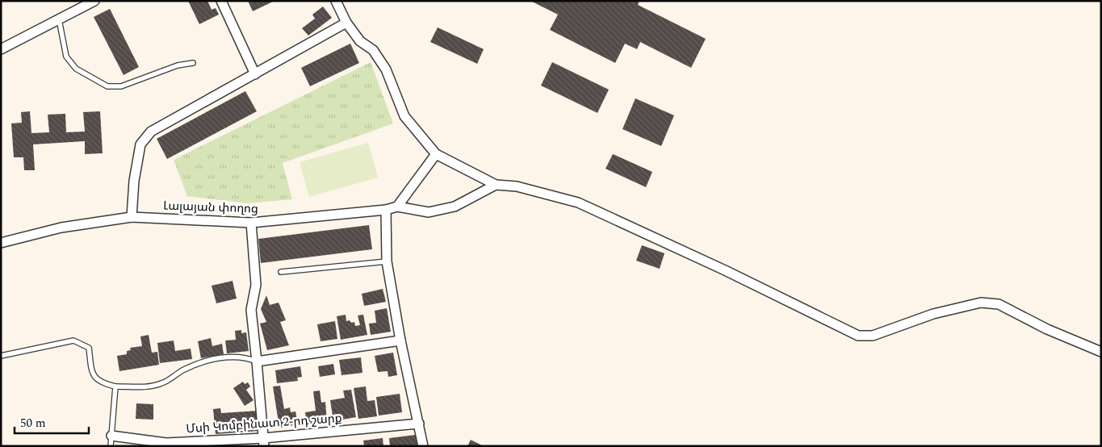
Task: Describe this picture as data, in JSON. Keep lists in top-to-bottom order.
{
  "streets": {
    "street": ["Լալայան փողոց", "Մսի Կոմբինատ 2-րդ շարք"]
  },
  "scale_bar": "50 m"
}
